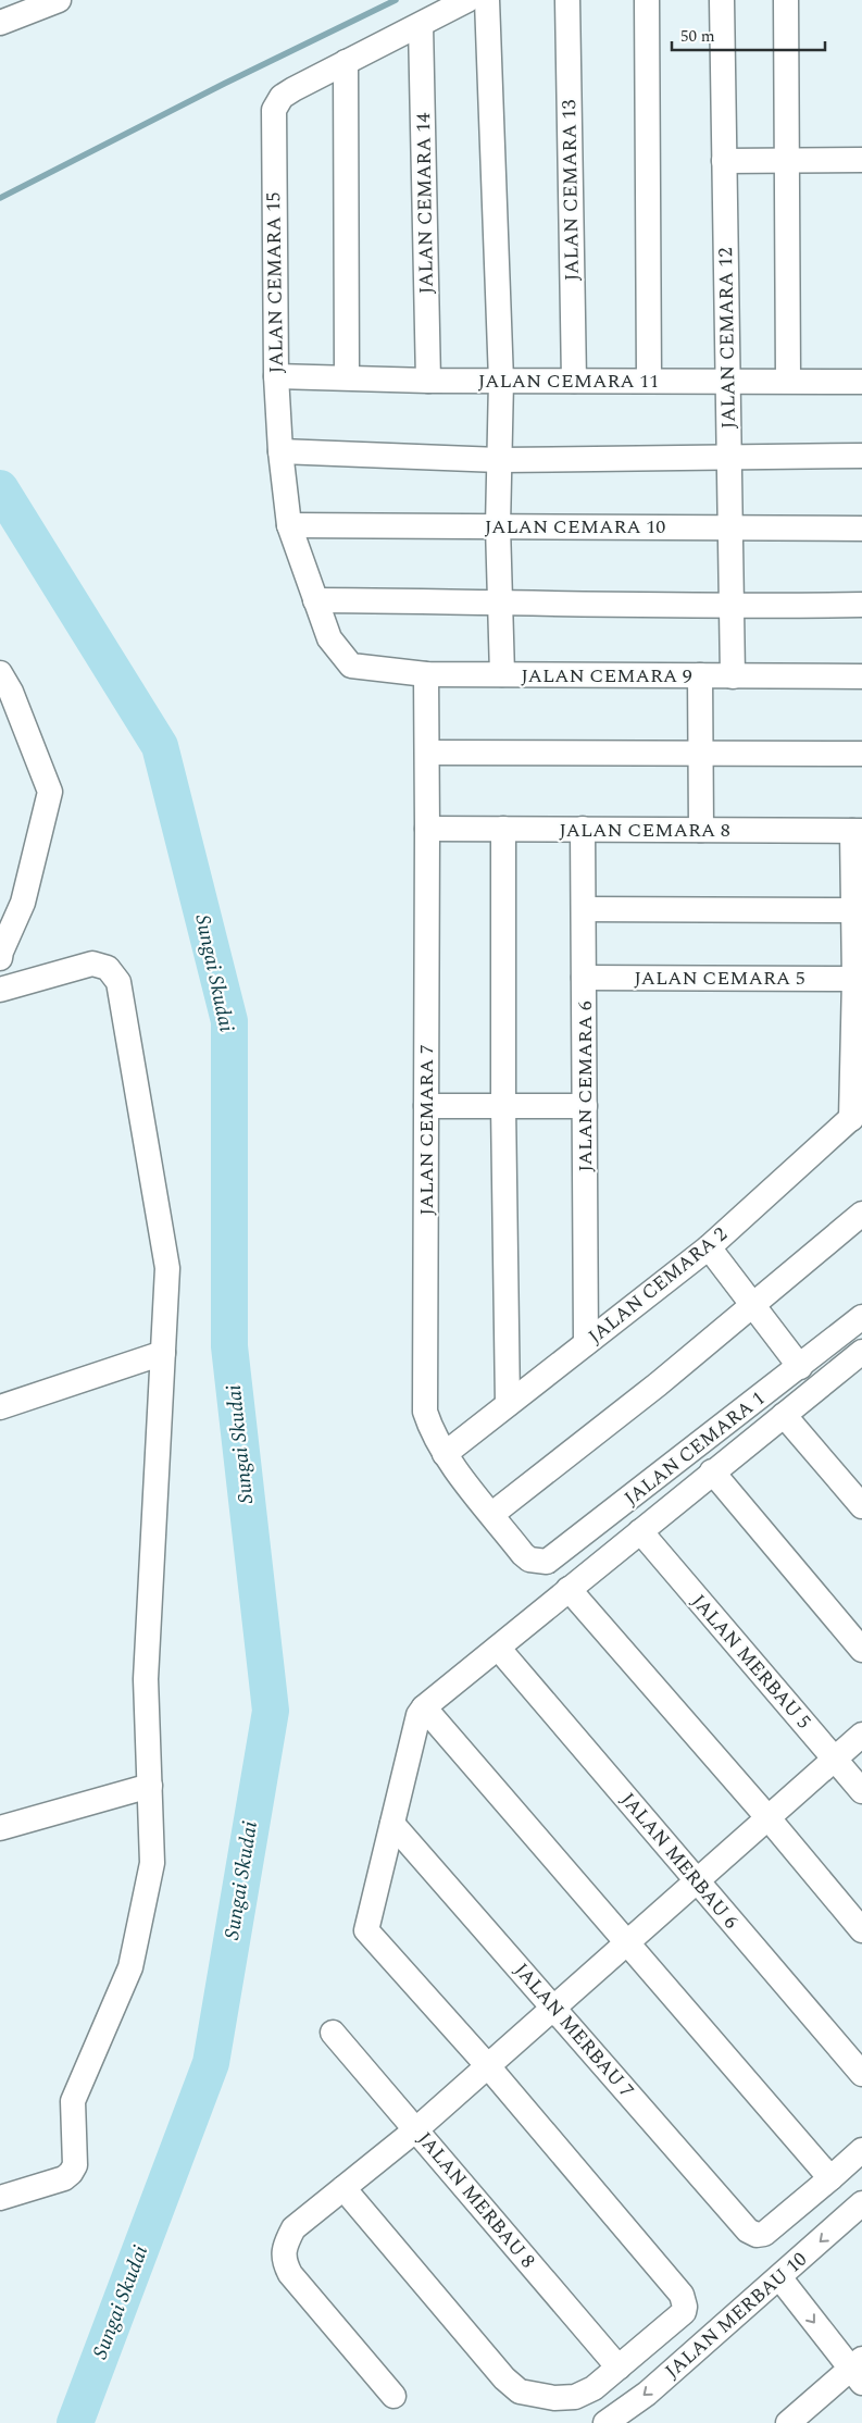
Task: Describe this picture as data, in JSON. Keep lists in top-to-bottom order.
{
  "streets": {
    "street": [
      "JALAN CEMARA 13",
      "JALAN CEMARA 14",
      "JALAN CEMARA 15",
      "JALAN CEMARA 12",
      "JALAN CEMARA 11",
      "JALAN CEMARA 10",
      "JALAN CEMARA 9",
      "JALAN CEMARA 8",
      "JALAN CEMARA 5",
      "JALAN CEMARA 6",
      "JALAN CEMARA 7",
      "JALAN CEMARA 2",
      "JALAN CEMARA 1",
      "JALAN MERBAU 5",
      "JALAN MERBAU 6",
      "JALAN MERBAU 7",
      "JALAN MERBAU 8",
      "JALAN MERBAU 10"
    ]
  },
  "crossings": [
    ["JALAN CEMARA 13", "JALAN CEMARA 11"],
    ["JALAN CEMARA 14", "JALAN CEMARA 15"],
    ["JALAN CEMARA 14", "JALAN CEMARA 11"],
    ["JALAN CEMARA 15", "JALAN CEMARA 11"],
    ["JALAN CEMARA 15", "JALAN CEMARA 10"],
    ["JALAN CEMARA 15", "JALAN CEMARA 9"],
    ["JALAN CEMARA 12", "JALAN CEMARA 11"],
    ["JALAN CEMARA 12", "JALAN CEMARA 10"],
    ["JALAN CEMARA 12", "JALAN CEMARA 9"],
    ["JALAN CEMARA 9", "JALAN CEMARA 7"],
    ["JALAN CEMARA 8", "JALAN CEMARA 6"],
    ["JALAN CEMARA 8", "JALAN CEMARA 7"],
    ["JALAN CEMARA 5", "JALAN CEMARA 6"],
    ["JALAN CEMARA 6", "JALAN CEMARA 2"],
    ["JALAN CEMARA 7", "JALAN CEMARA 2"],
    ["JALAN CEMARA 7", "JALAN CEMARA 1"]
  ],
  "one_way": ["JALAN MERBAU 10"],
  "water": ["Sungai Skudai"],
  "scale_bar": "50 m"
}
